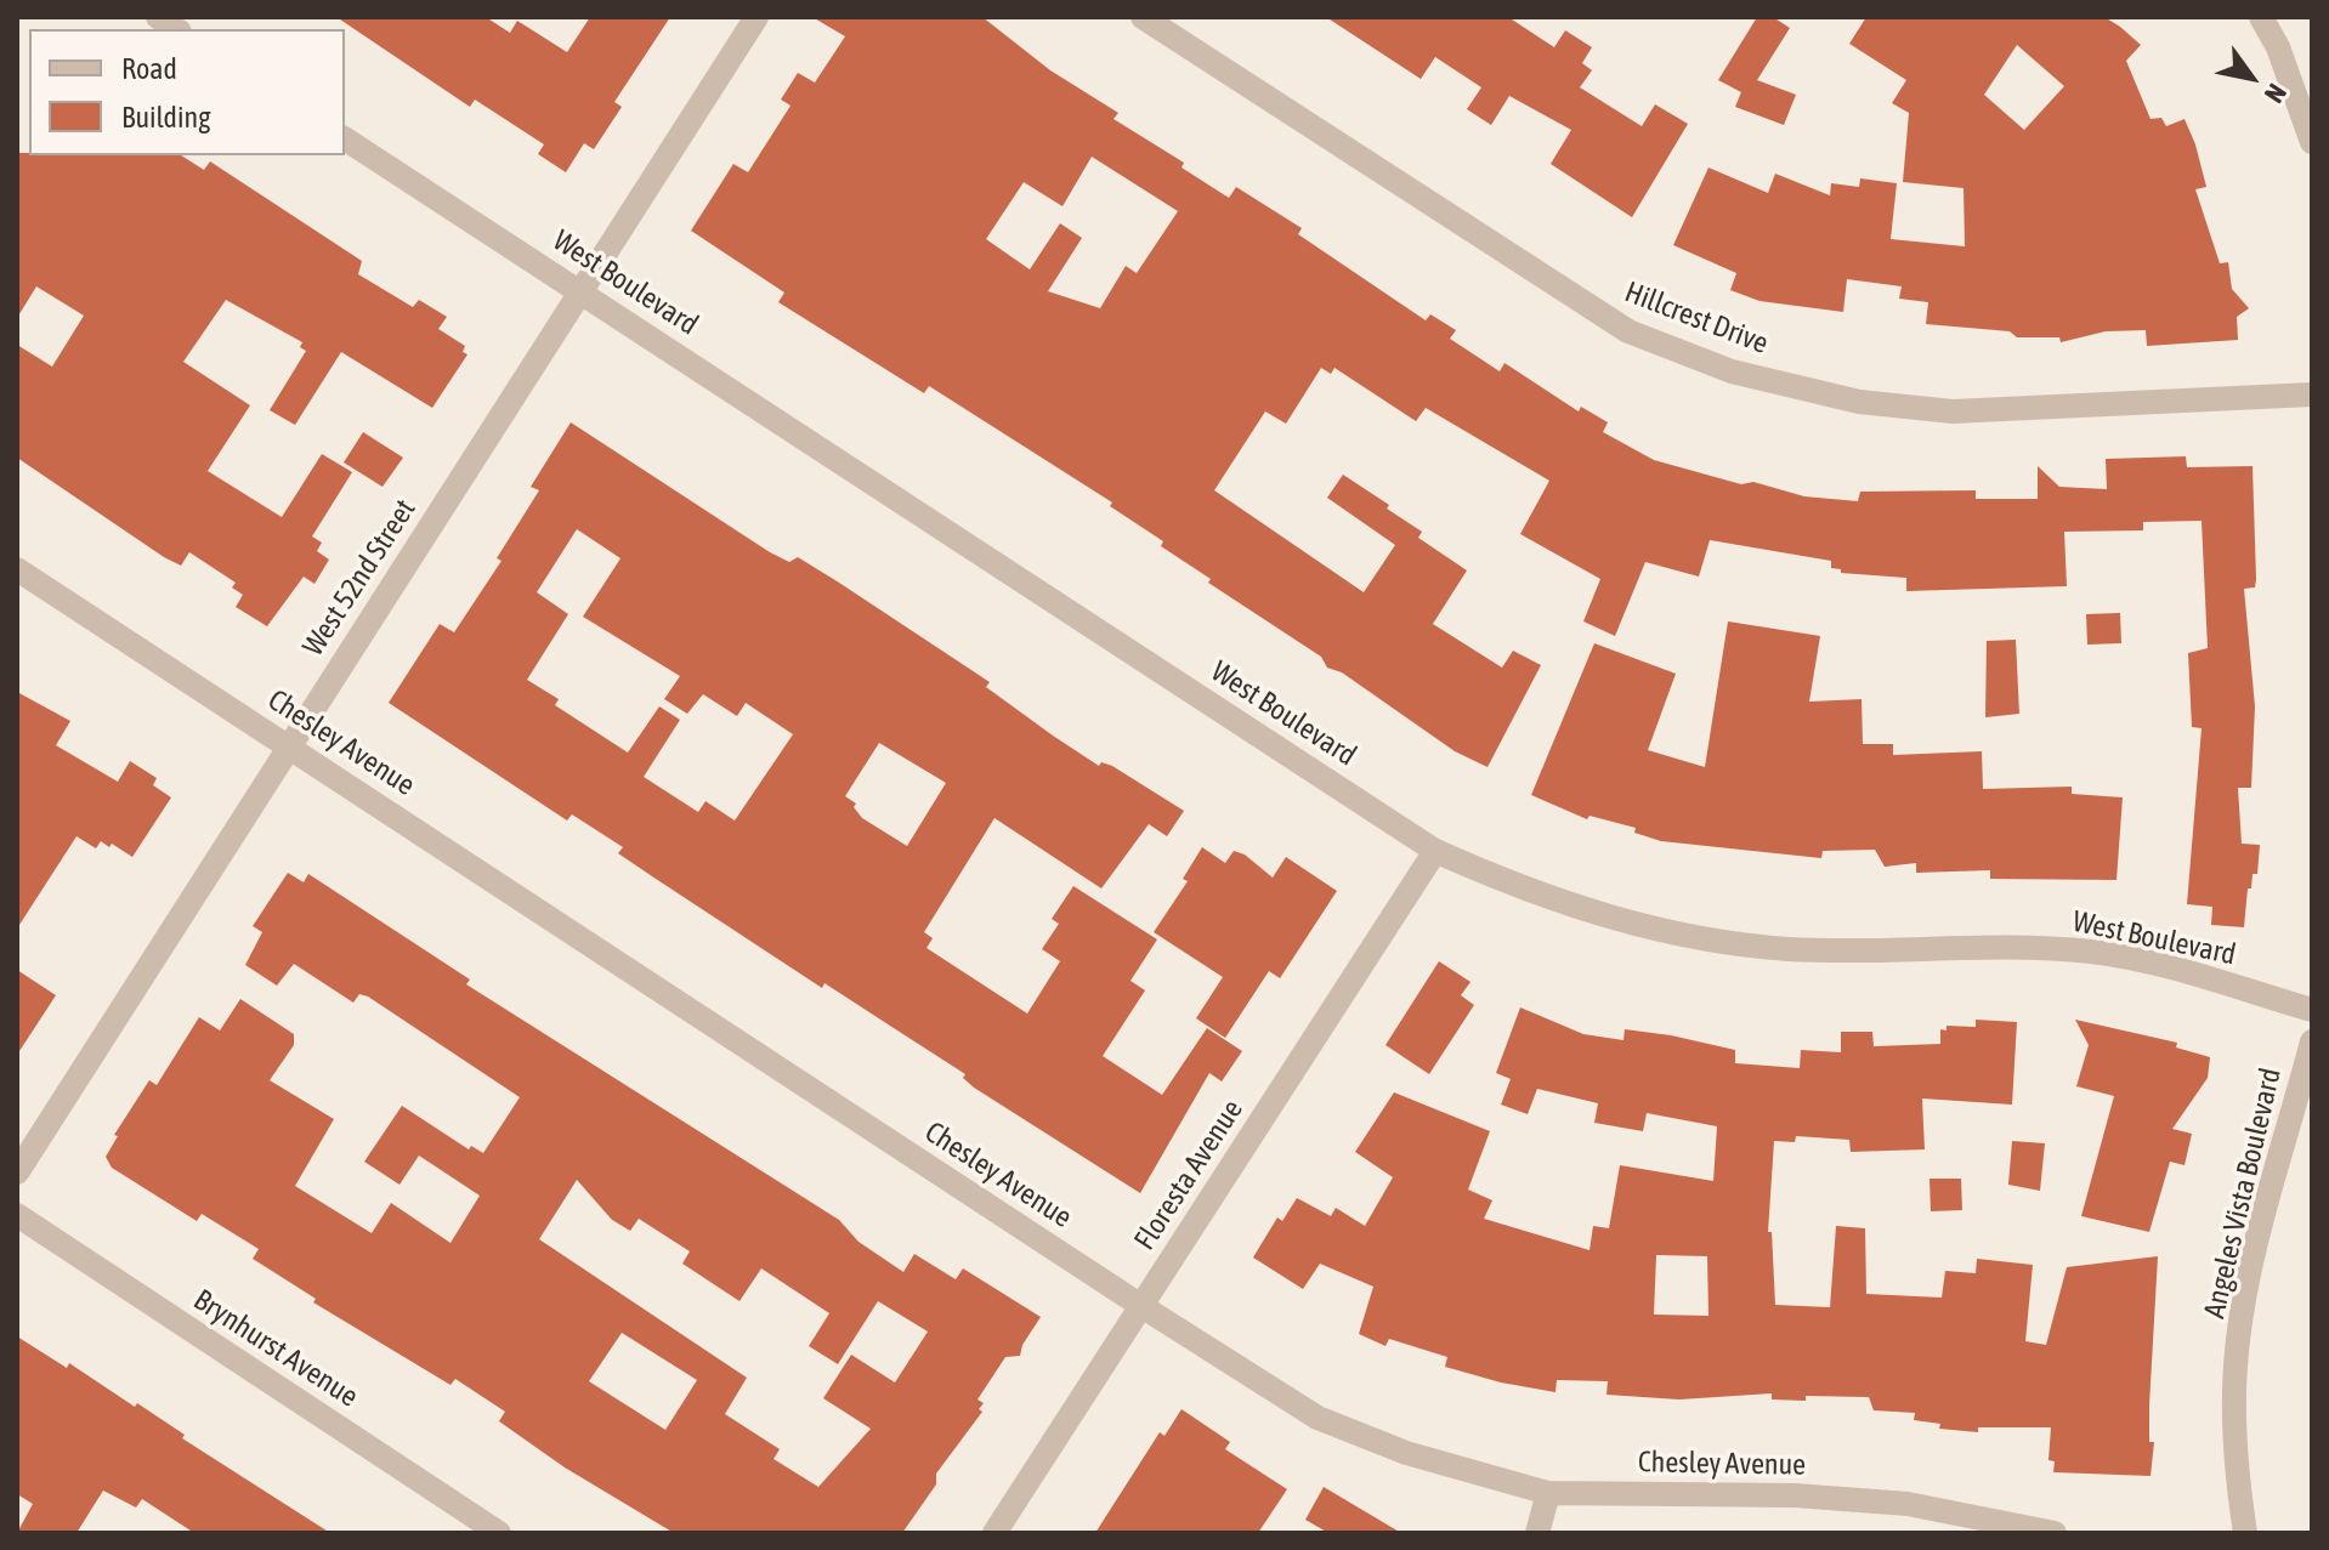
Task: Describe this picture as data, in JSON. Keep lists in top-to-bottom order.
{
  "streets": {
    "street": [
      "West Boulevard",
      "Hillcrest Drive",
      "West 52nd Street",
      "Chesley Avenue",
      "Floresta Avenue",
      "Angeles Vista Boulevard",
      "Brynhurst Avenue"
    ]
  },
  "crossings": [
    ["West Boulevard", "West 52nd Street"],
    ["West Boulevard", "Floresta Avenue"],
    ["West 52nd Street", "Chesley Avenue"],
    ["Chesley Avenue", "Floresta Avenue"]
  ],
  "legend": ["Road", "Building"],
  "north": "bottom right"
}
